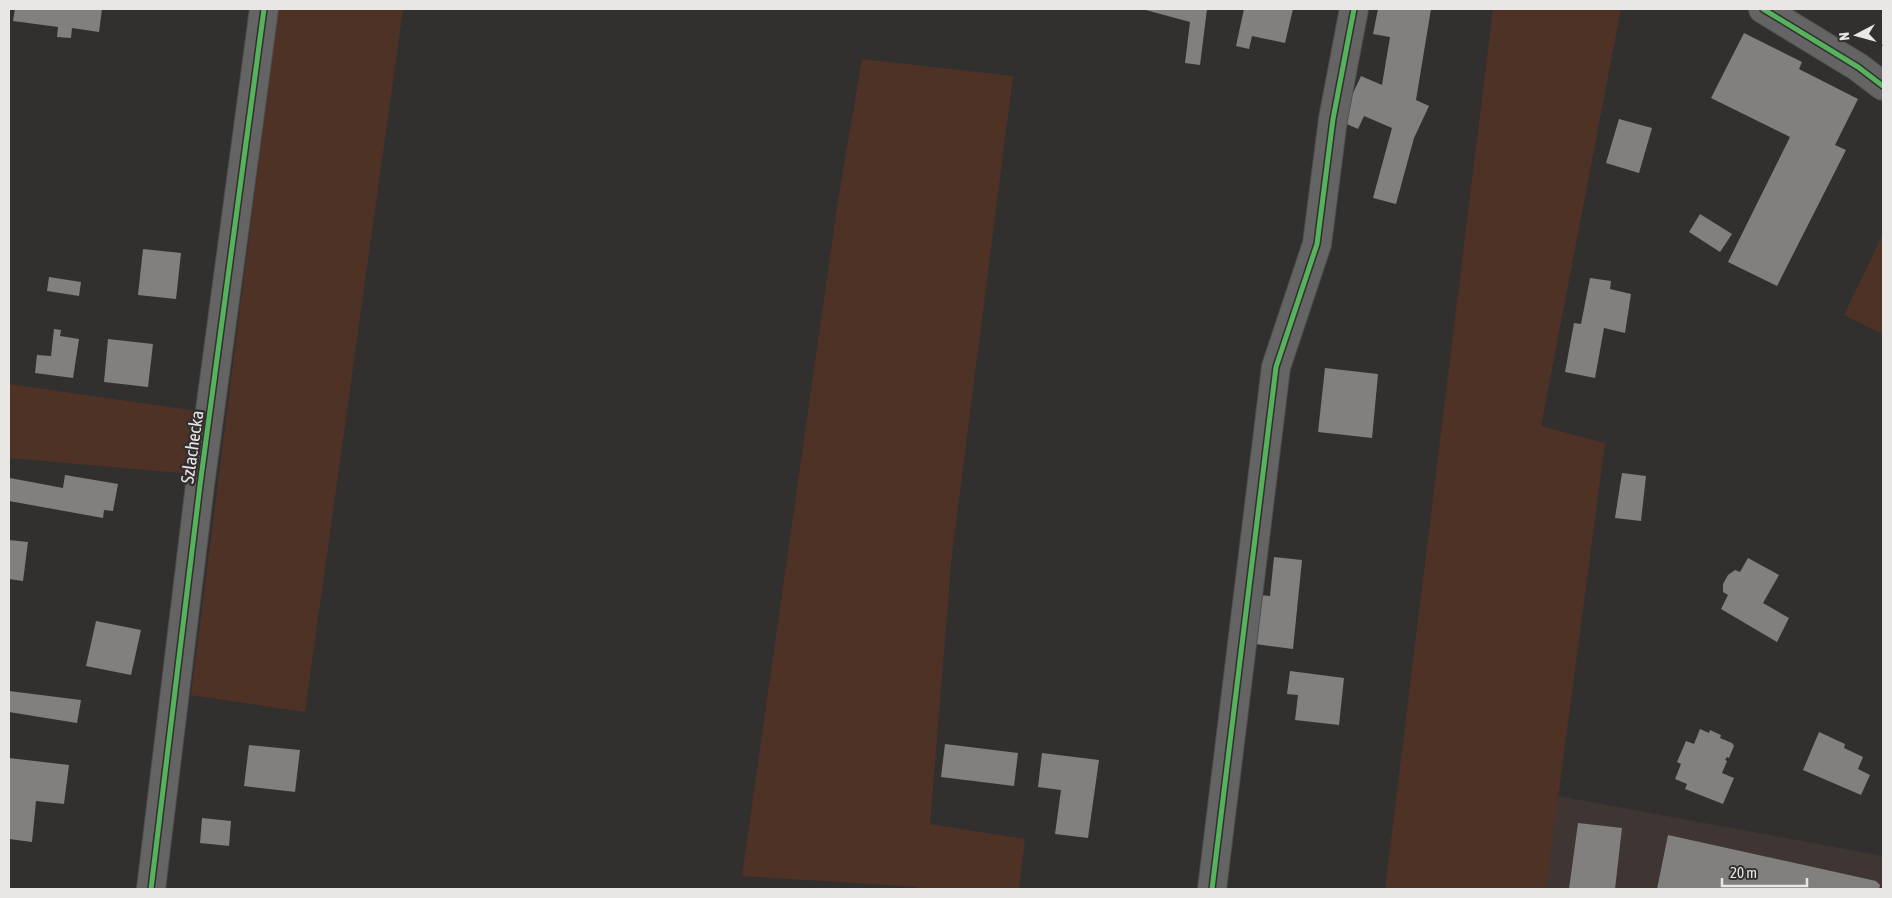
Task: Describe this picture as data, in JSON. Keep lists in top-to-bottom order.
{
  "streets": {
    "street": ["Szlachecka"]
  },
  "scale_bar": "20 m",
  "north": "left"
}
